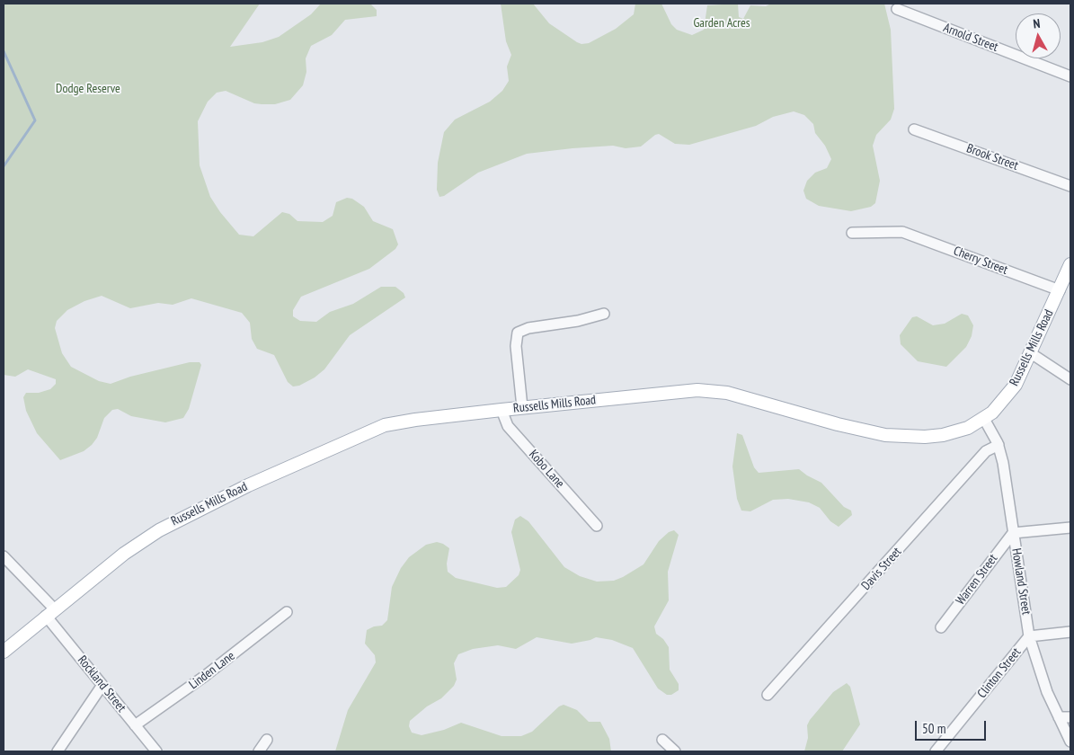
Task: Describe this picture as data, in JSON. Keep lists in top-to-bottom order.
{
  "streets": {
    "main road": ["Russells Mills Road"],
    "street": [
      "Arnold Street",
      "Brook Street",
      "Cherry Street",
      "Kobo Lane",
      "Davis Street",
      "Warren Street",
      "Howland Street",
      "Linden Lane",
      "Clinton Street",
      "Rockland Street"
    ]
  },
  "crossings": [
    ["Cherry Street", "Russells Mills Road"],
    ["Russells Mills Road", "Kobo Lane"],
    ["Russells Mills Road", "Howland Street"],
    ["Russells Mills Road", "Rockland Street"],
    ["Davis Street", "Howland Street"],
    ["Warren Street", "Howland Street"],
    ["Howland Street", "Clinton Street"],
    ["Linden Lane", "Rockland Street"]
  ],
  "parks": ["Garden Acres", "Dodge Reserve"],
  "scale_bar": "50 m",
  "north": "top"
}
